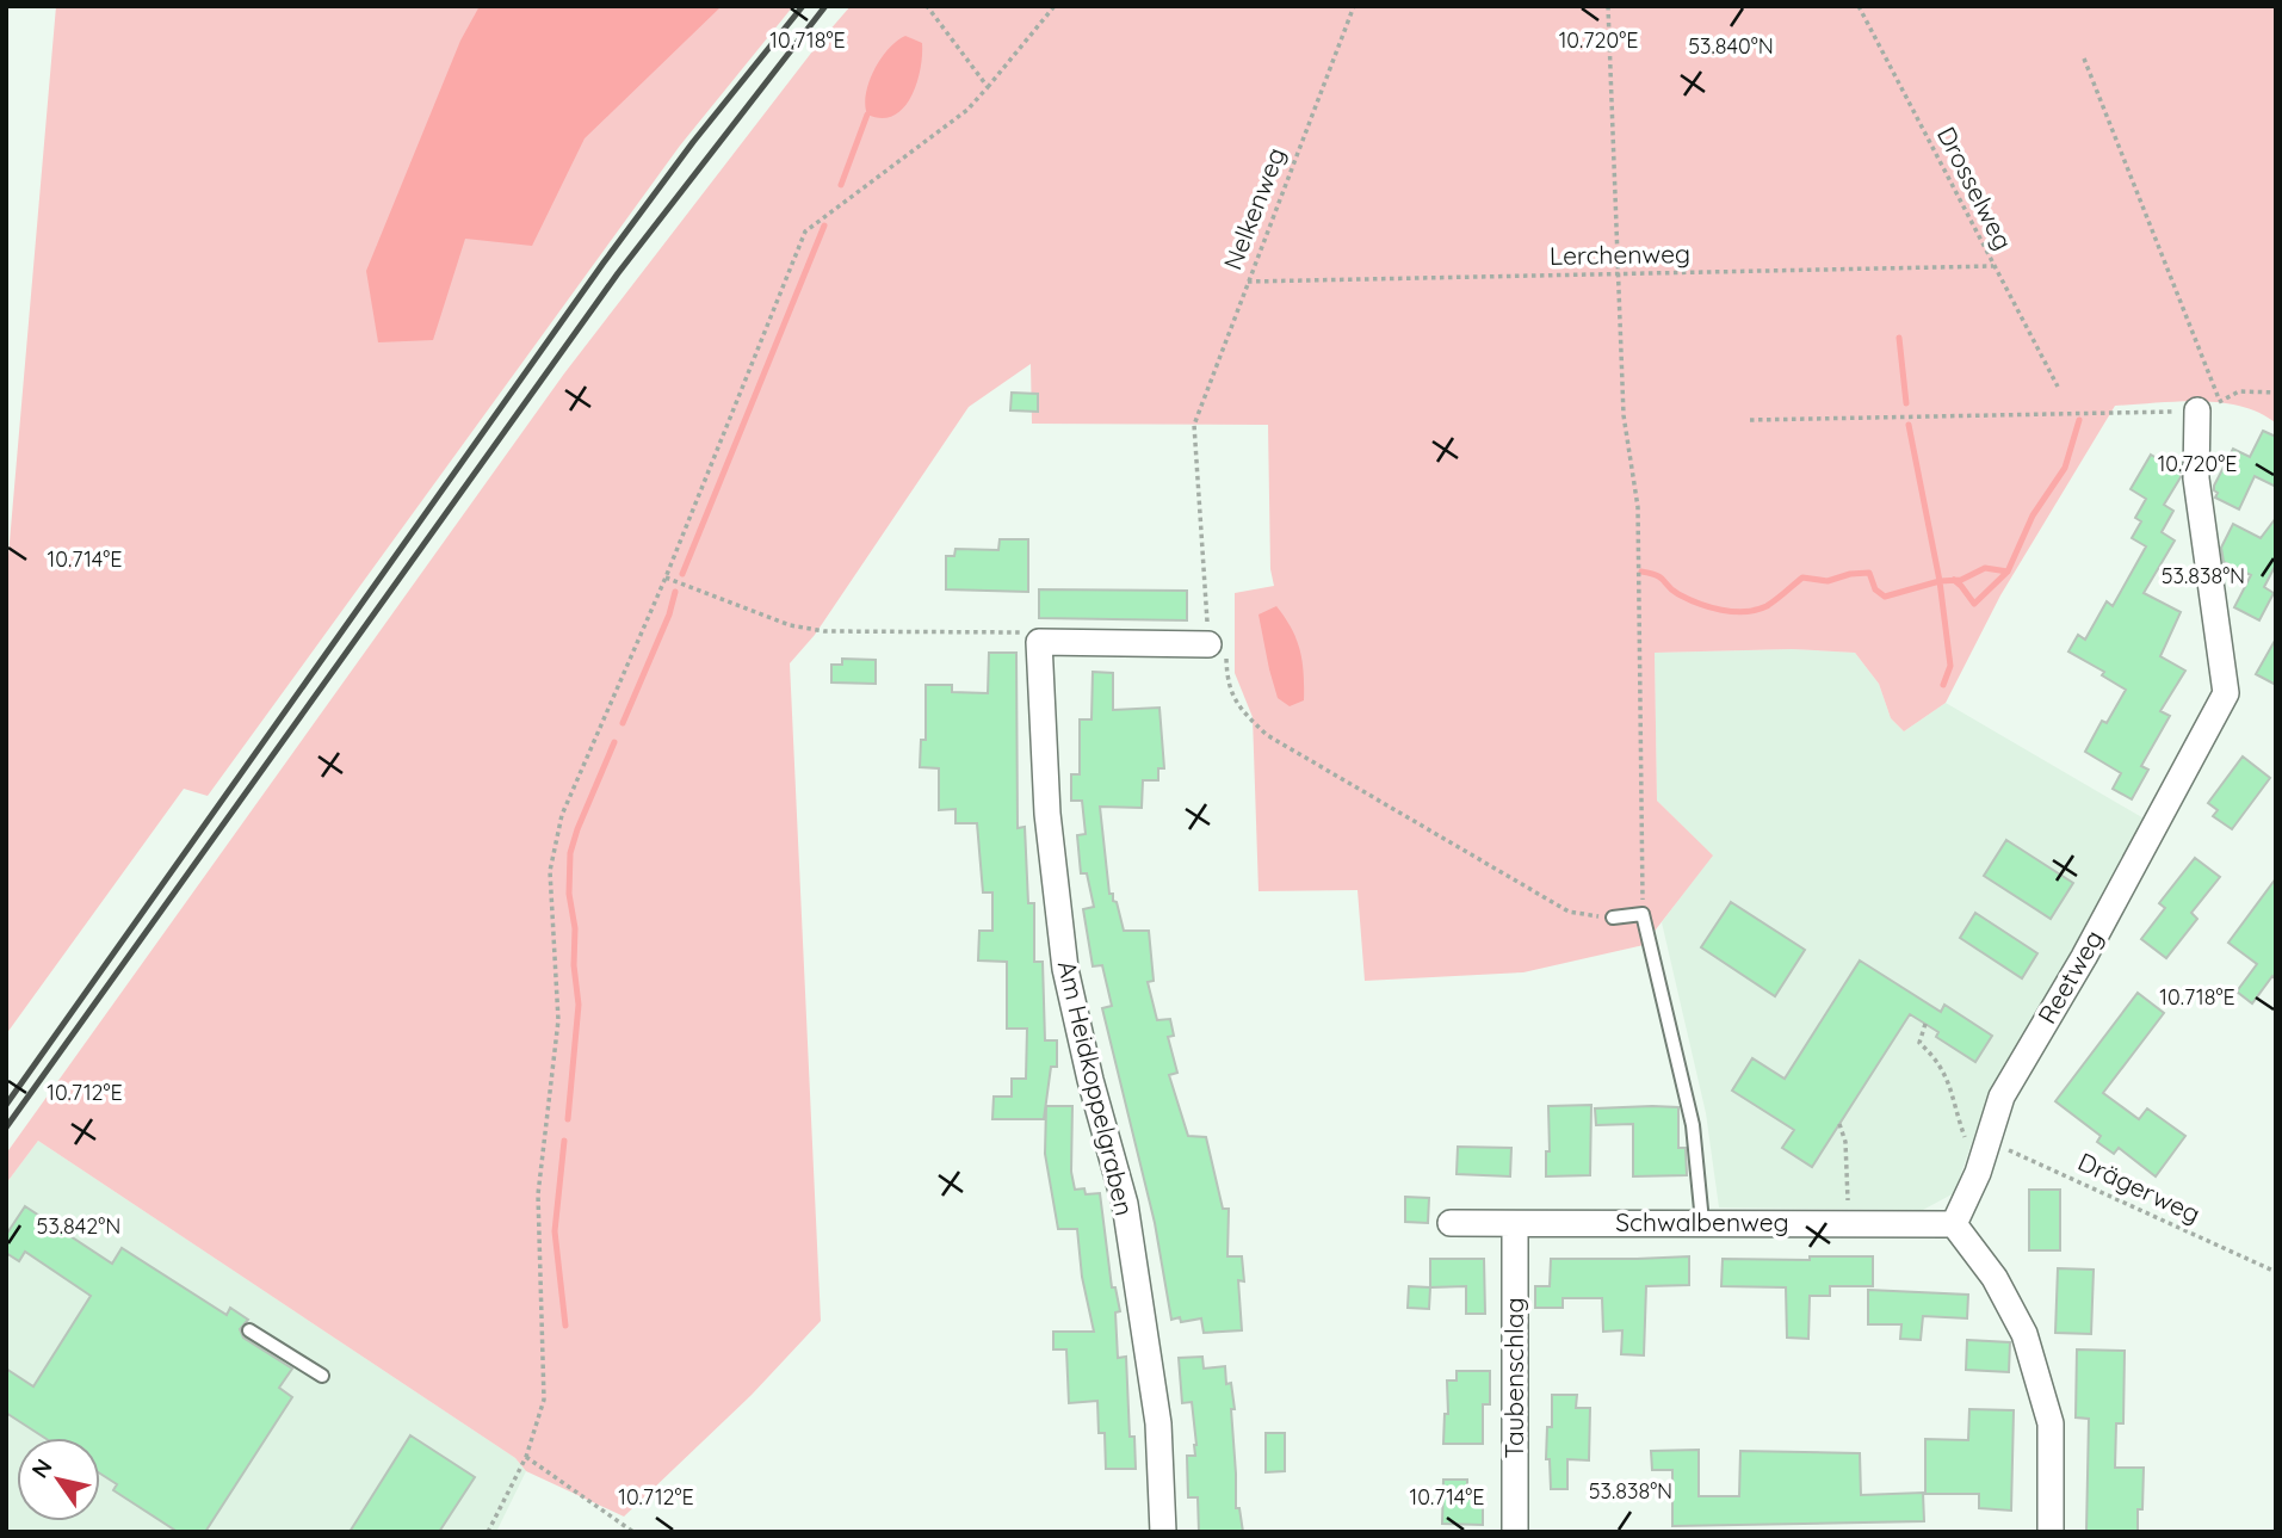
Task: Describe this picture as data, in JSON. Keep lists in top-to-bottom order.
{
  "streets": {
    "street": [
      "Reetweg",
      "Am Heidkoppelgraben",
      "Schwalbenweg",
      "Taubenschlag"
    ],
    "path": [
      "Drosselweg",
      "Nelkenweg",
      "Lerchenweg",
      "Drägerweg"
    ]
  },
  "crossings": [
    ["Drosselweg", "Lerchenweg"],
    ["Nelkenweg", "Lerchenweg"],
    ["Reetweg", "Drägerweg"],
    ["Reetweg", "Schwalbenweg"],
    ["Schwalbenweg", "Taubenschlag"]
  ],
  "north": "top left",
  "coordinates": [
    "10.718°E",
    "10.720°E",
    "53.840°N",
    "10.714°E",
    "53.838°N",
    "10.712°E",
    "53.842°N"
  ]
}
